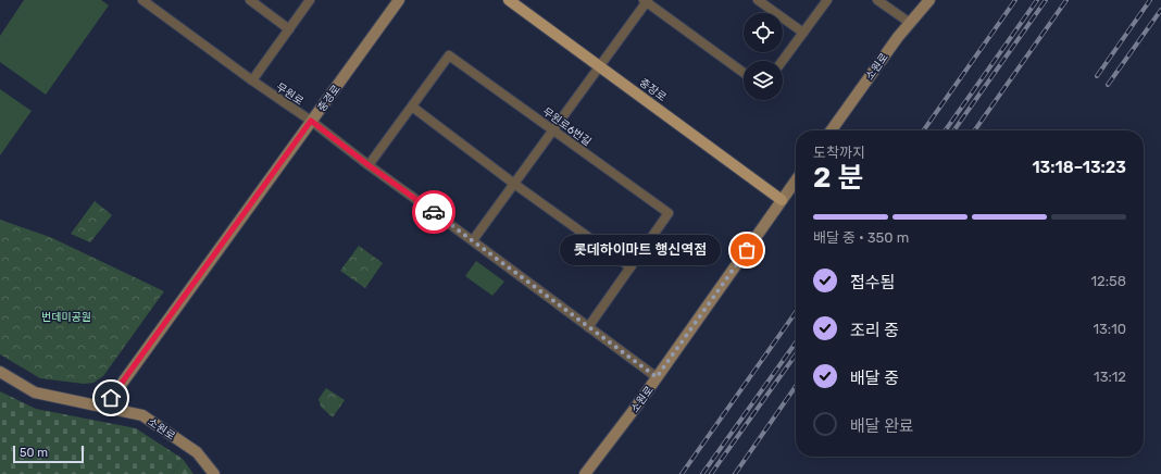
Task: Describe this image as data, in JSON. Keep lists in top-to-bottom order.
{
  "streets": {
    "main road": ["소원로", "충장로", "충경로"],
    "street": ["무원로", "무원로6번길"]
  },
  "crossings": [
    ["소원로", "충장로"],
    ["소원로", "무원로"],
    ["소원로", "충경로"],
    ["무원로", "충경로"],
    ["무원로", "무원로6번길"]
  ],
  "parks": ["번데미공원"],
  "places": ["롯데하이마트 행신역점"],
  "scale_bar": "50 m",
  "page": {
    "heading": ["2 분", "도착까지", "13:18–13:23"],
    "bar": "배달 중 · 350 m",
    "bubble": "롯데하이마트 행신역점",
    "list": [
      ["접수됨", "12:58"],
      ["조리 중", "13:10"],
      ["배달 중", "13:12"],
      "배달 완료"
    ],
    "scale": "50 m"
  }
}
